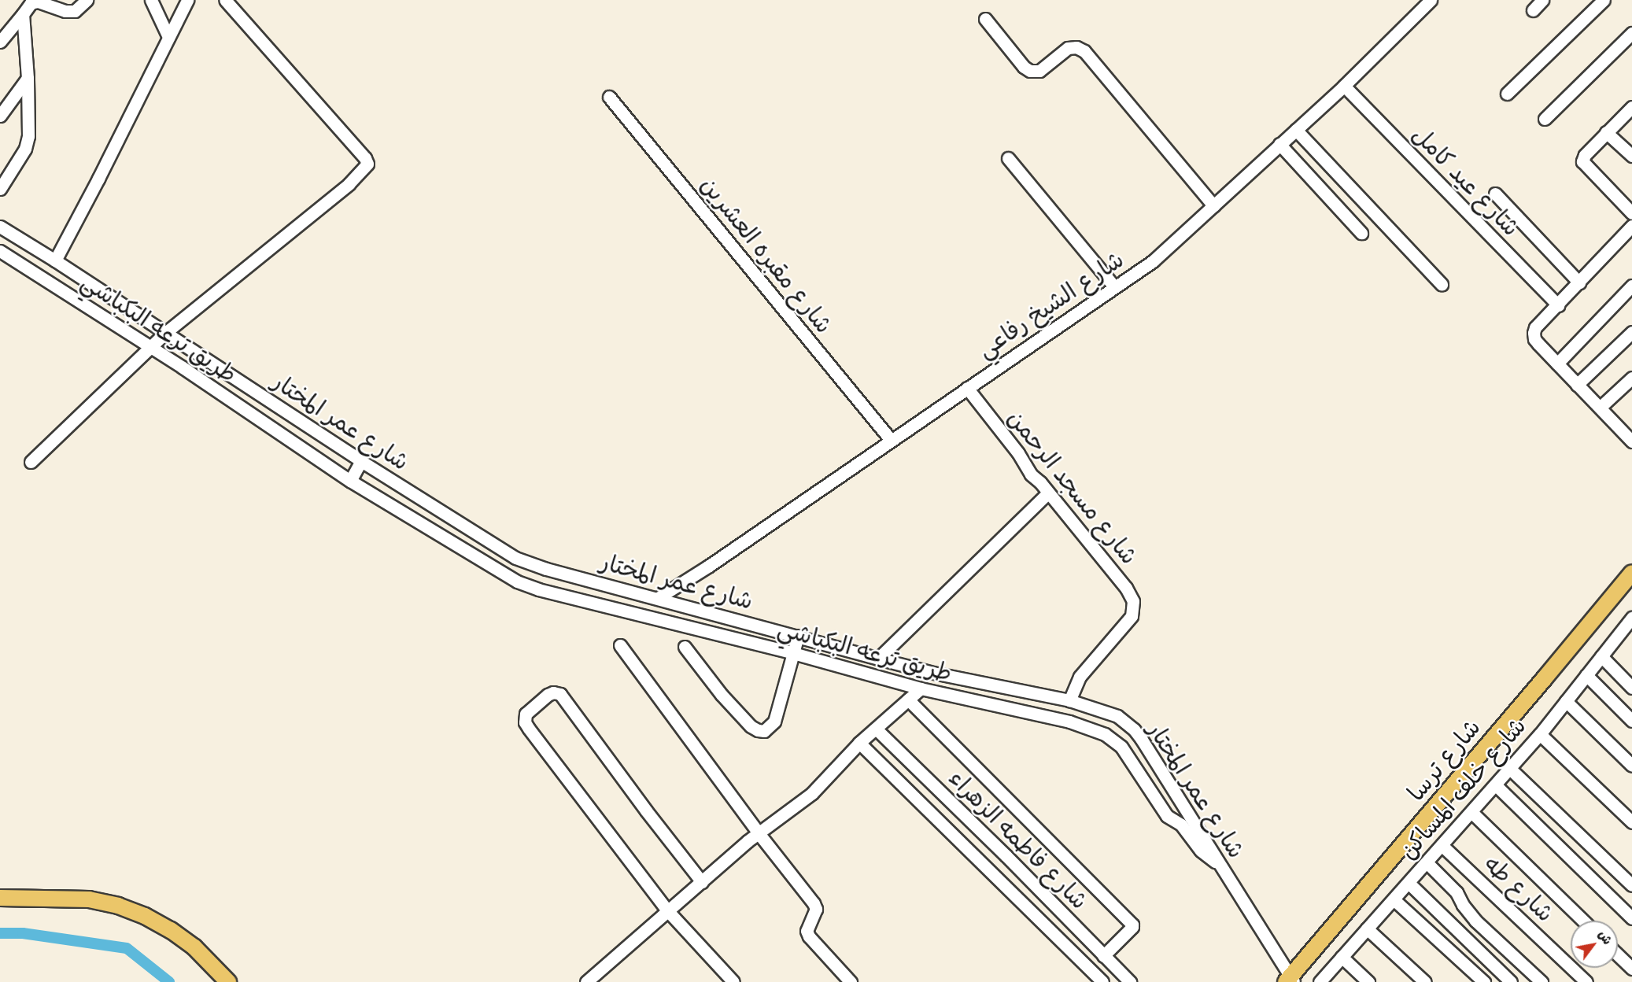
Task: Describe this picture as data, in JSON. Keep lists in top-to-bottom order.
{
  "streets": {
    "main road": ["شارع ترسا"],
    "street": [
      "شارع عيد كامل",
      "شارع مقبره العشرين",
      "شارع الشيخ رفاعي",
      "طريق ترعه البكباشي",
      "شارع عمر المختار",
      "شارع مسجد الرحمن",
      "شارع خلف المساكن",
      "شارع فاطمه الزهراء",
      "شارع طه"
    ]
  },
  "crossings": [
    ["شارع عيد كامل", "شارع الشيخ رفاعي"],
    ["شارع مقبره العشرين", "شارع الشيخ رفاعي"],
    ["شارع الشيخ رفاعي", "شارع عمر المختار"],
    ["شارع الشيخ رفاعي", "شارع مسجد الرحمن"],
    ["طريق ترعه البكباشي", "شارع عمر المختار"],
    ["شارع عمر المختار", "شارع مسجد الرحمن"],
    ["شارع عمر المختار", "شارع ترسا"],
    ["شارع خلف المساكن", "شارع طه"]
  ],
  "north": "top right"
}
